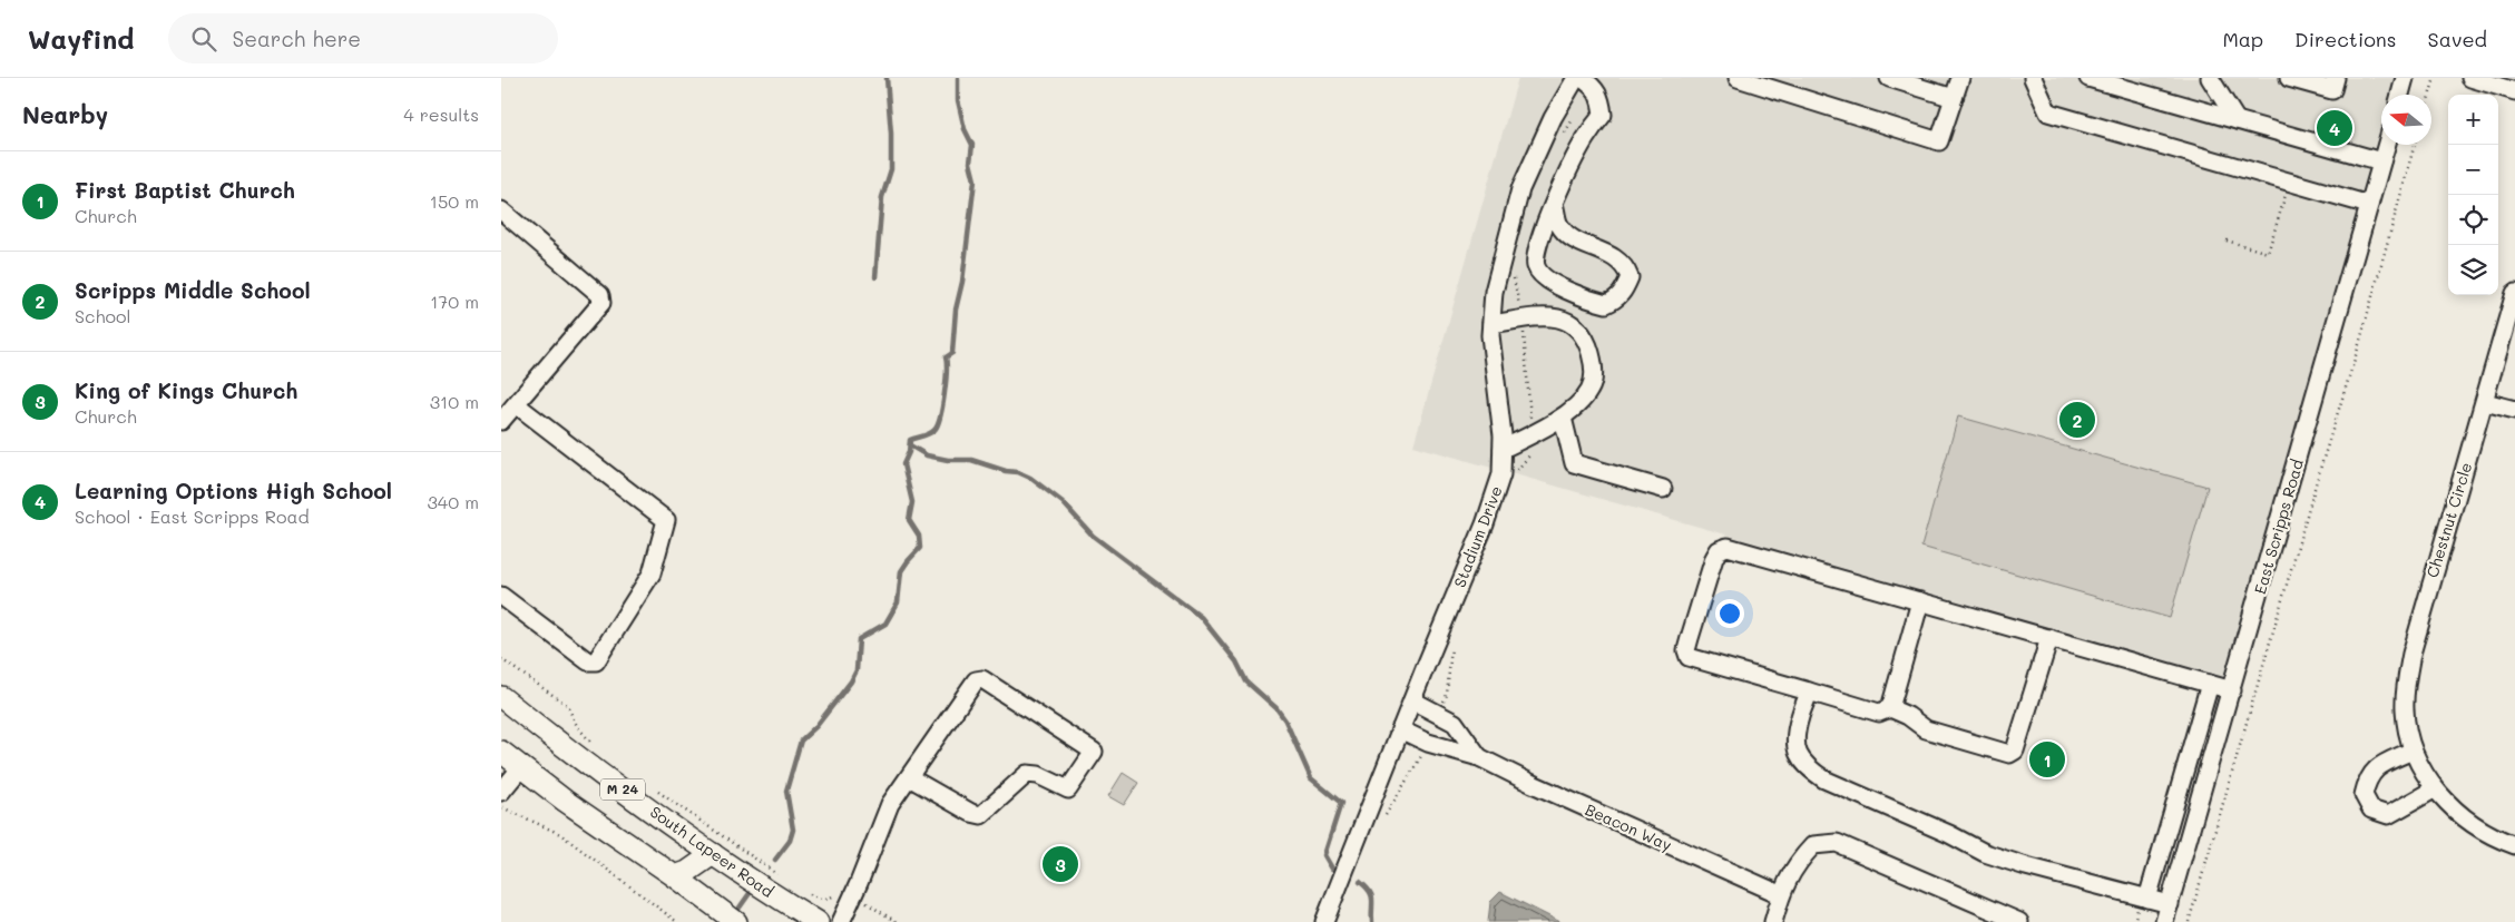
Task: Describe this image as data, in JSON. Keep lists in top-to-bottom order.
{
  "streets": {
    "main road": ["M 24", "South Lapeer Road"],
    "street": [
      "Chestnut Circle",
      "East Scripps Road",
      "Stadium Drive",
      "Beacon Way"
    ]
  },
  "crossings": [
    ["Stadium Drive", "Beacon Way"]
  ],
  "north": "left",
  "page": {
    "header": "Wayfind",
    "search": "Search here",
    "nav": ["Map", "Directions", "Saved"],
    "heading": ["Nearby", "4 results"],
    "map_buttons": ["+", "−"],
    "pins": [
      "4",
      "2",
      "1",
      "3"
    ],
    "list": [
      {
        "mark": "1",
        "name": "First Baptist Church",
        "note": "Church",
        "value": "150 m"
      },
      {
        "mark": "2",
        "name": "Scripps Middle School",
        "note": "School",
        "value": "170 m"
      },
      {
        "mark": "3",
        "name": "King of Kings Church",
        "note": "Church",
        "value": "310 m"
      },
      {
        "mark": "4",
        "name": "Learning Options High School",
        "note": "School · East Scripps Road",
        "value": "340 m"
      }
    ]
  }
}
